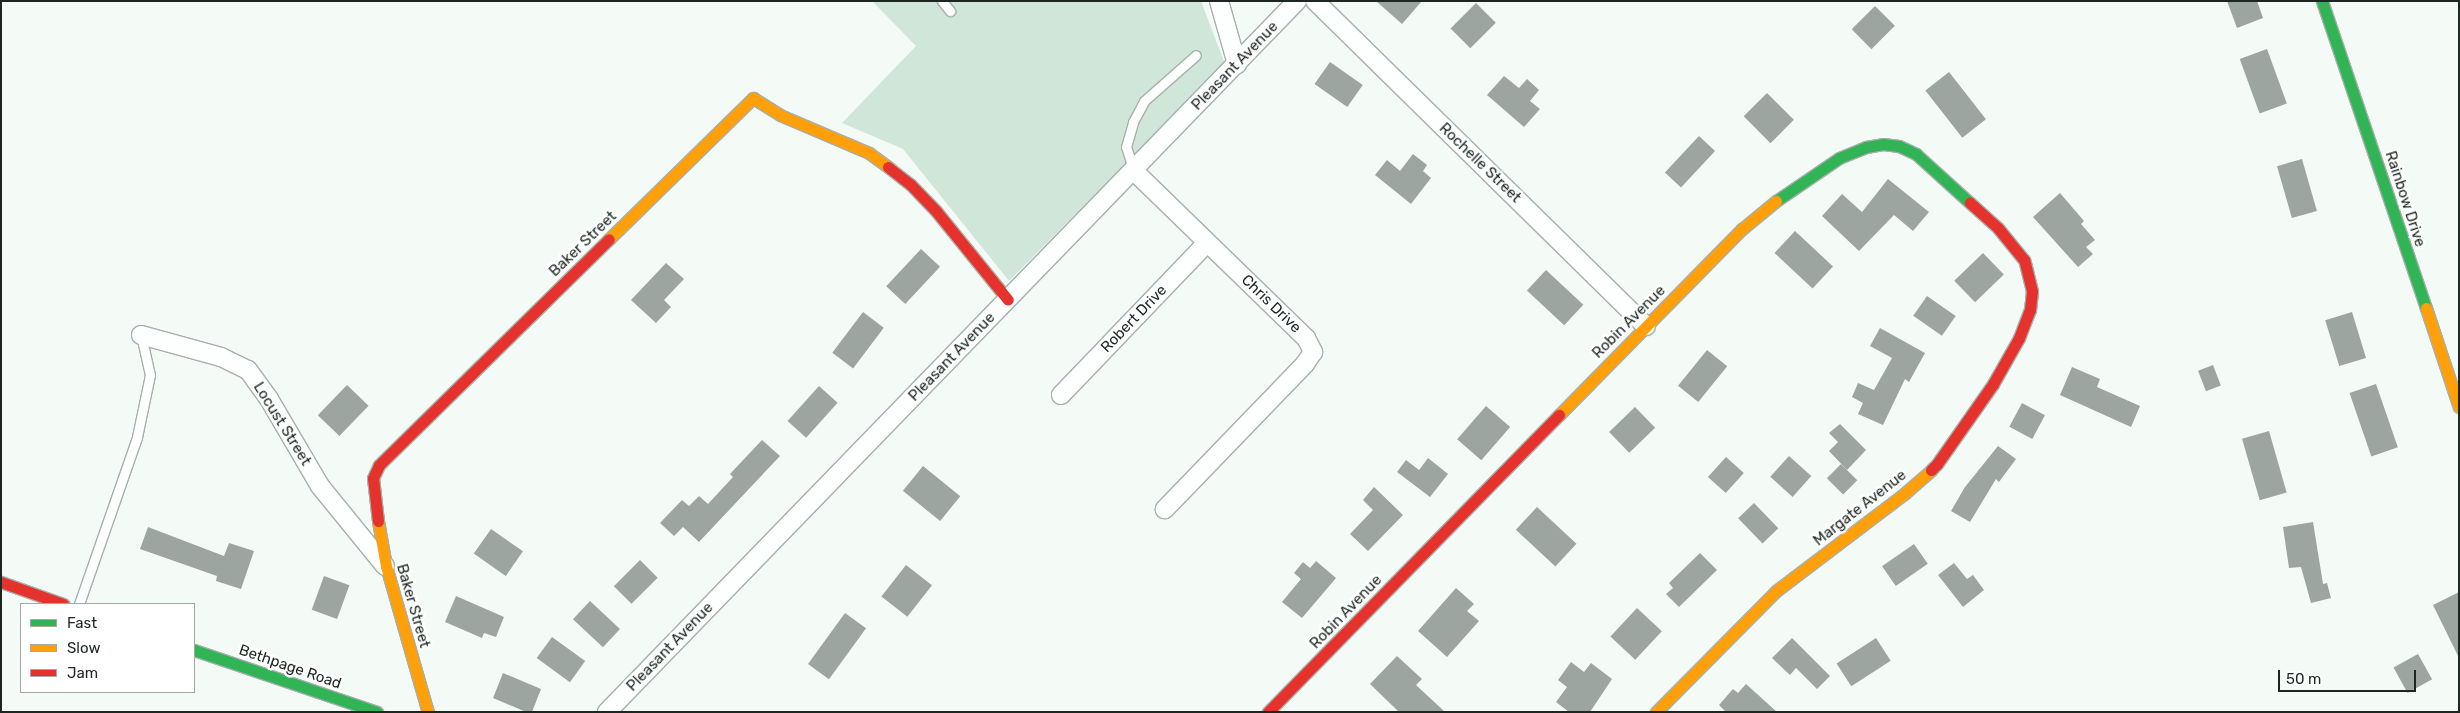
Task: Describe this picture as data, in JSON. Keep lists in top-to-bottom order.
{
  "streets": {
    "street": [
      "Pleasant Avenue",
      "Rochelle Street",
      "Rainbow Drive",
      "Baker Street",
      "Chris Drive",
      "Robert Drive",
      "Robin Avenue",
      "Locust Street",
      "Margate Avenue",
      "Bethpage Road"
    ]
  },
  "crossings": [
    ["Pleasant Avenue", "Baker Street"],
    ["Pleasant Avenue", "Chris Drive"],
    ["Rochelle Street", "Robin Avenue"],
    ["Baker Street", "Locust Street"],
    ["Chris Drive", "Robert Drive"],
    ["Robin Avenue", "Margate Avenue"]
  ],
  "legend": ["Fast", "Slow", "Jam"],
  "scale_bar": "50 m"
}
